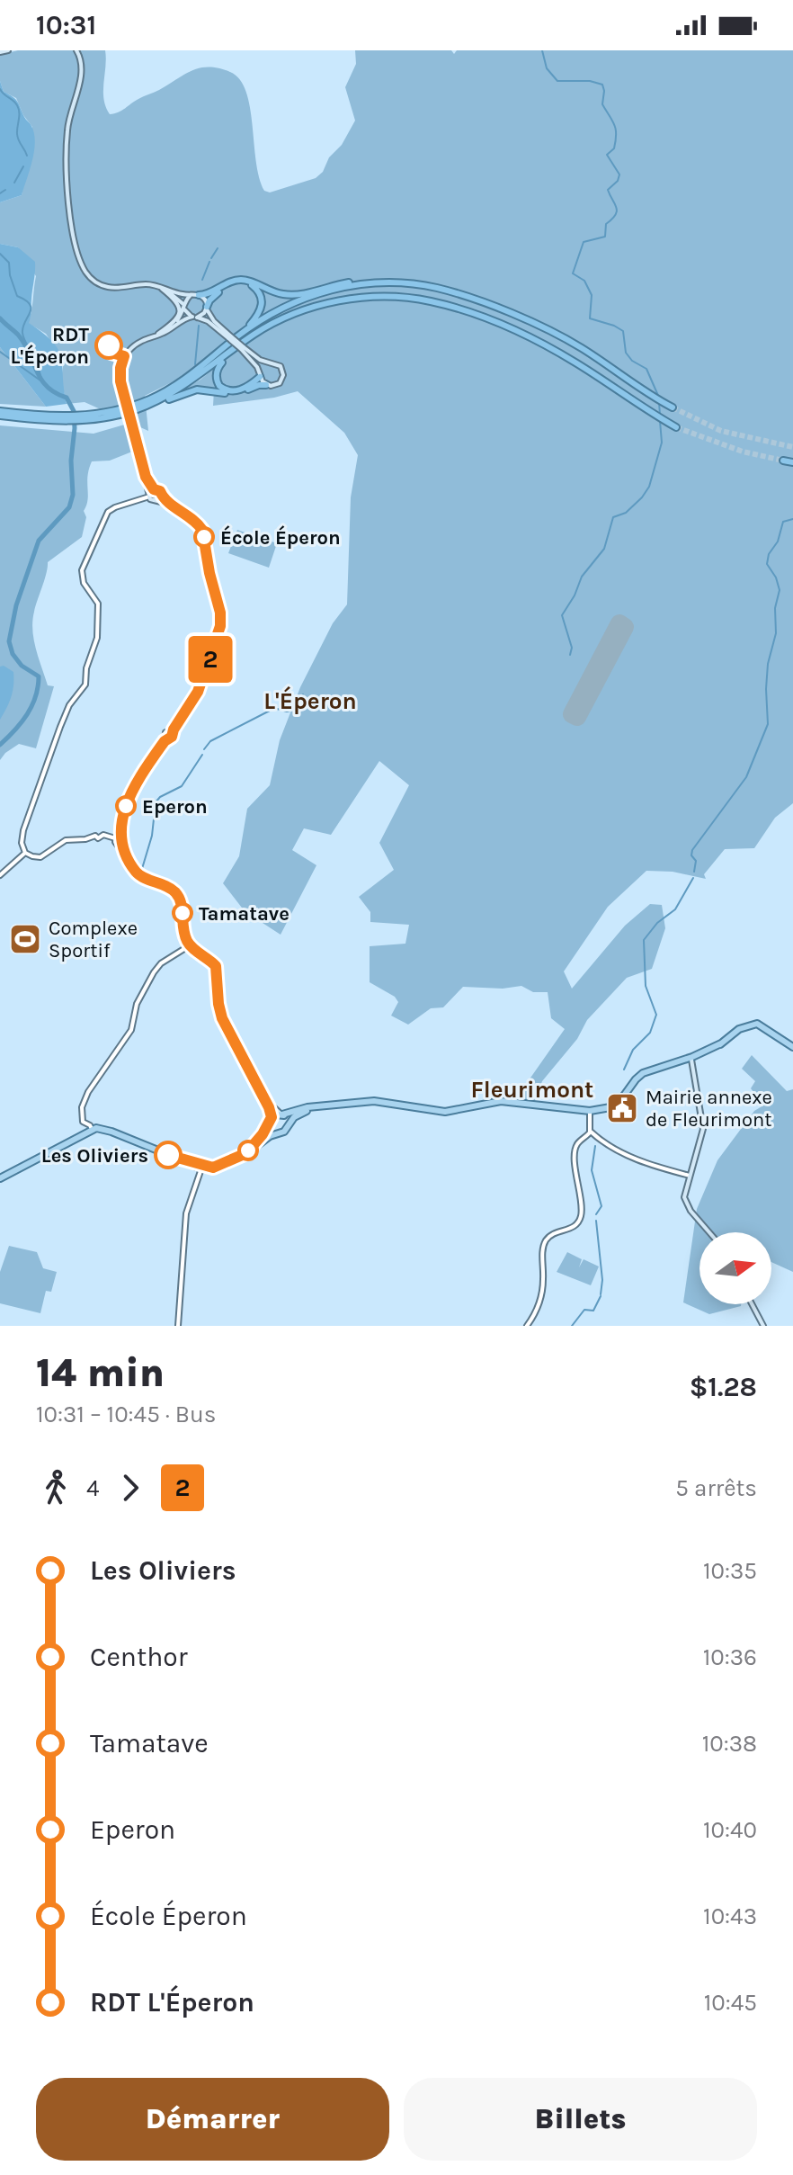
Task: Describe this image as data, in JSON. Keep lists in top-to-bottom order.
{
  "districts": ["L'Éperon", "Fleurimont"],
  "places": {
    "other": [
      "RDT L'Éperon",
      "École Éperon",
      "Eperon",
      "Tamatave",
      "Les Oliviers"
    ],
    "sports": ["Complexe Sportif"],
    "public building": ["Mairie annexe de Fleurimont"]
  },
  "lines": ["bus line 2"],
  "north": "right",
  "page": {
    "status": "10:31",
    "on_map": "2",
    "heading": ["14 min", "10:31 – 10:45 · Bus", "$1.28"],
    "legs": ["4", "2", "5 arrêts"],
    "list": [
      {
        "name": "Les Oliviers",
        "value": "10:35"
      },
      {
        "name": "Centhor",
        "value": "10:36"
      },
      {
        "name": "Tamatave",
        "value": "10:38"
      },
      {
        "name": "Eperon",
        "value": "10:40"
      },
      {
        "name": "École Éperon",
        "value": "10:43"
      },
      {
        "name": "RDT L'Éperon",
        "value": "10:45"
      }
    ],
    "buttons": ["Démarrer", "Billets"]
  }
}
